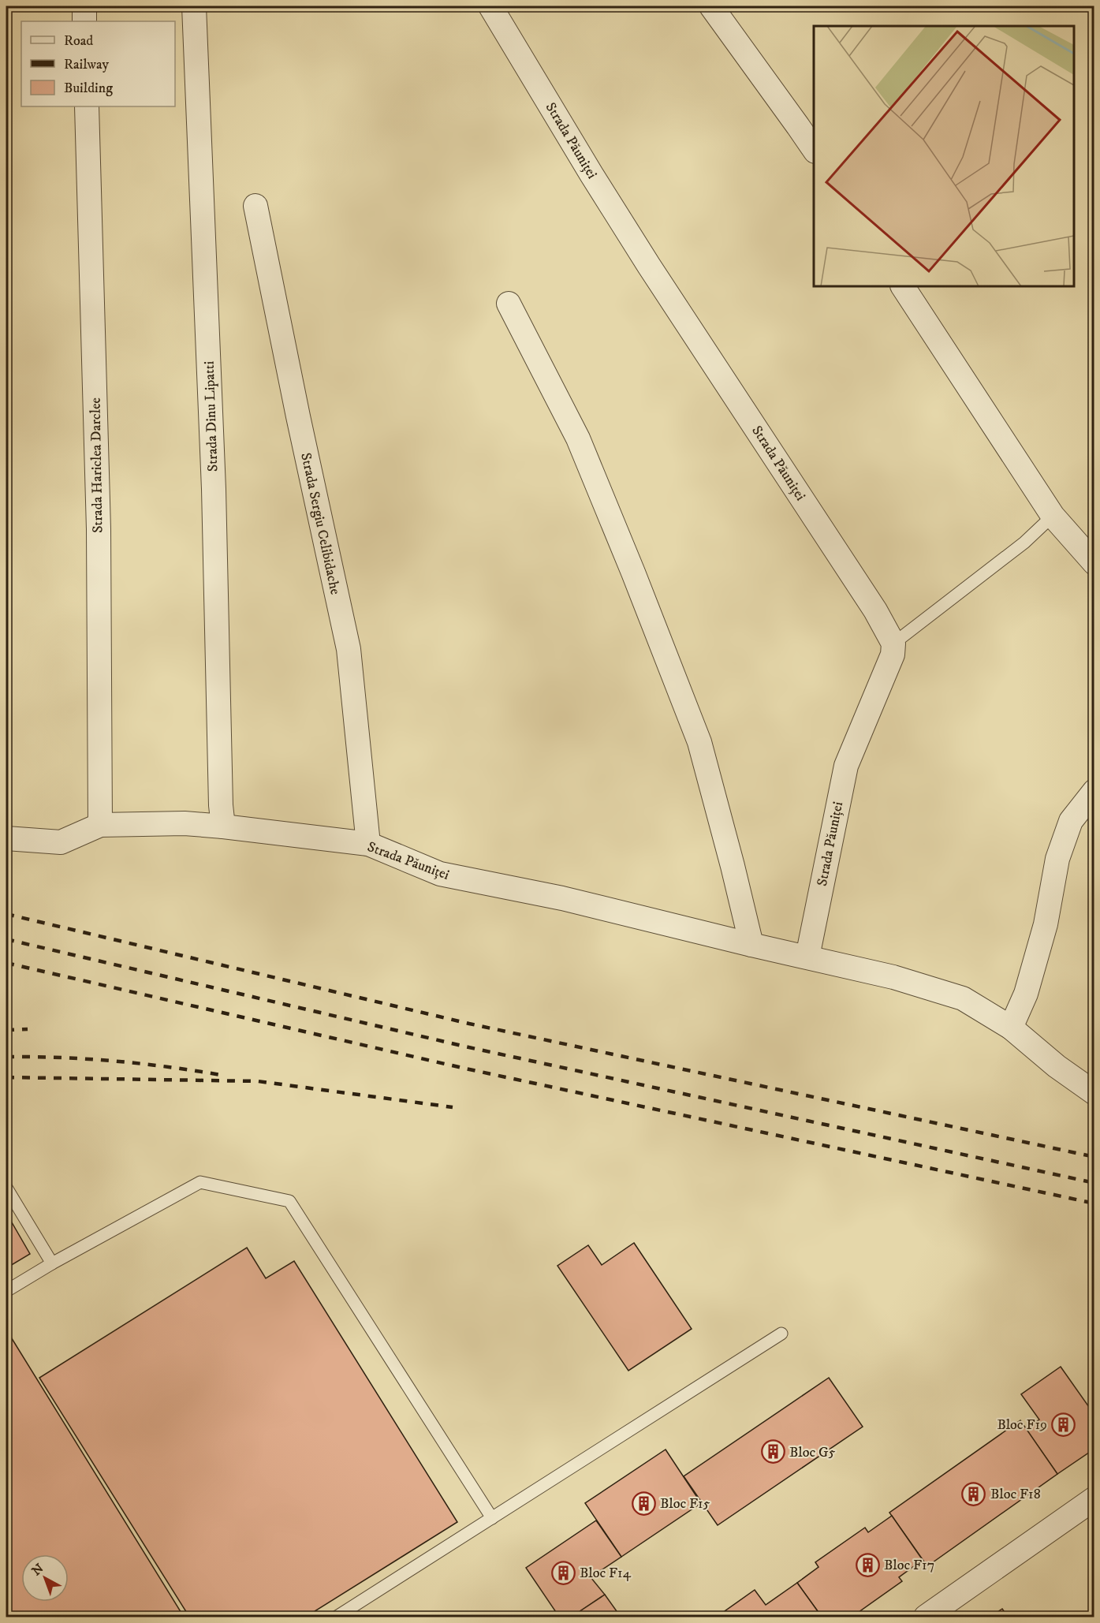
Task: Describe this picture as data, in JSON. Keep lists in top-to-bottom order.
{
  "streets": {
    "street": [
      "Strada Păuniței",
      "Strada Dinu Lipatti",
      "Strada Hariclea Darclee",
      "Strada Sergiu Celibidache"
    ]
  },
  "crossings": [
    ["Strada Păuniței", "Strada Dinu Lipatti"],
    ["Strada Păuniței", "Strada Hariclea Darclee"],
    ["Strada Păuniței", "Strada Sergiu Celibidache"]
  ],
  "places": {
    "building": [
      "Bloc F19",
      "Bloc G5",
      "Bloc F18",
      "Bloc F15",
      "Bloc F17",
      "Bloc F14"
    ]
  },
  "legend": ["Road", "Railway", "Building"],
  "north": "top left"
}
